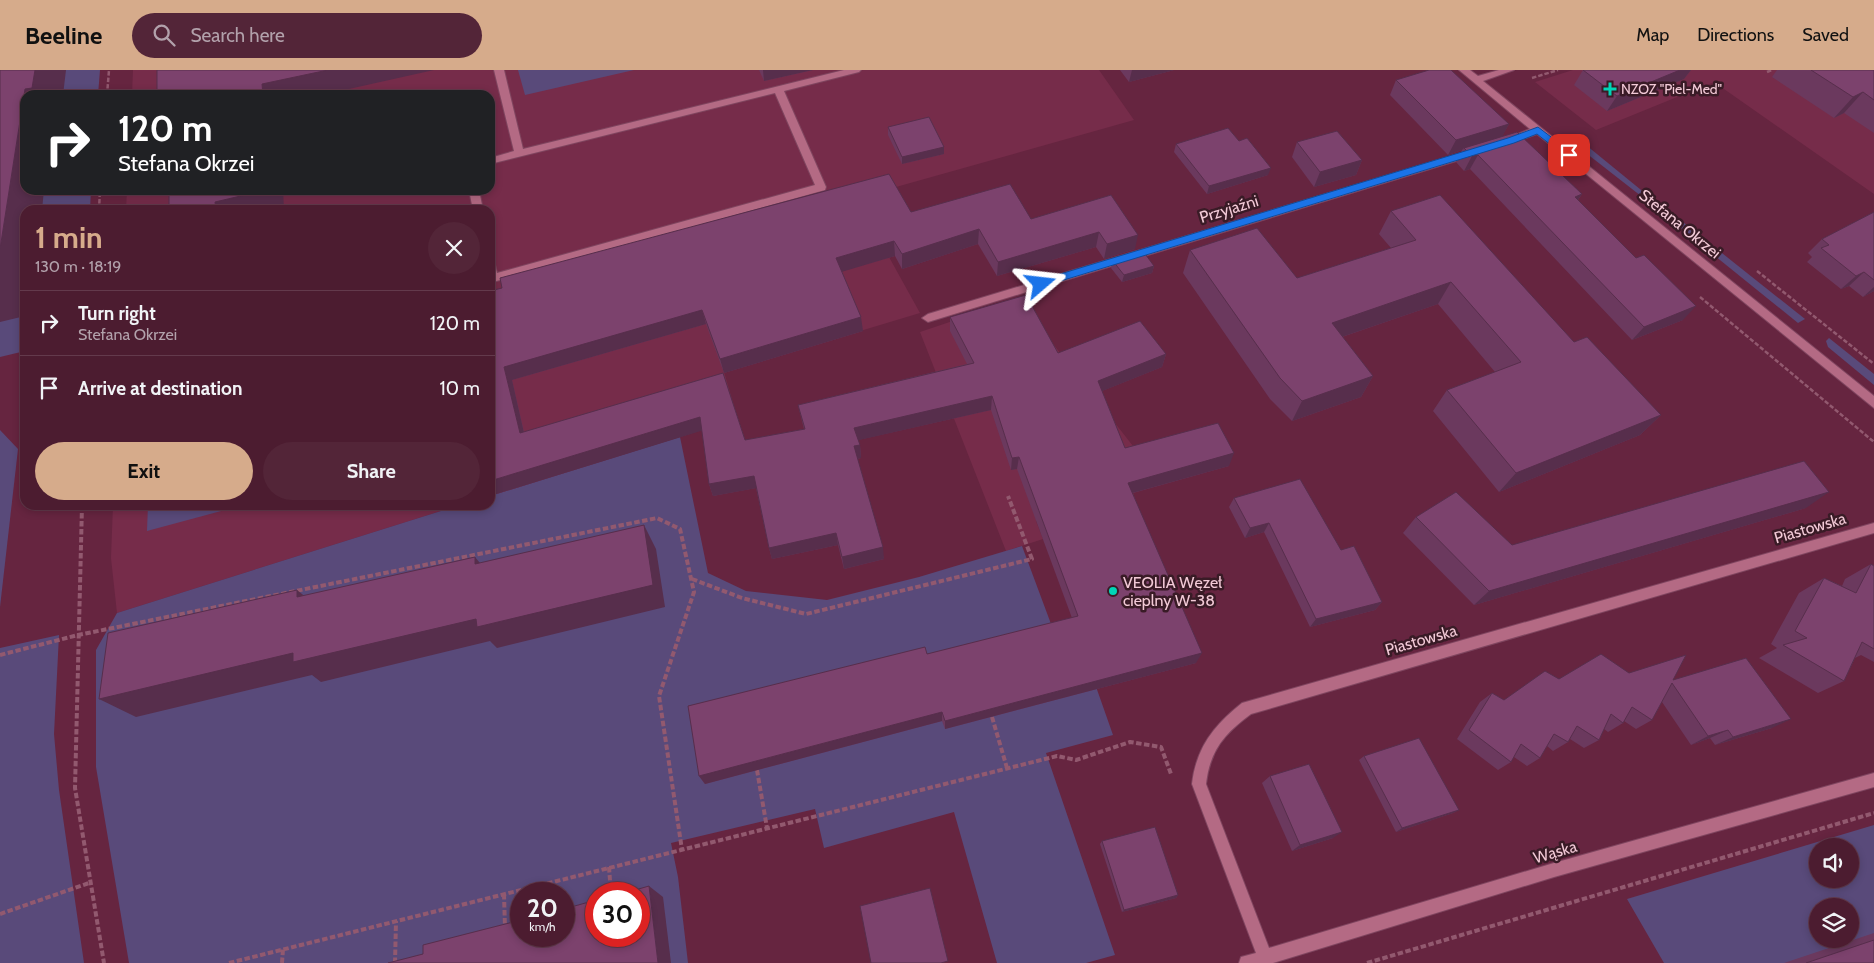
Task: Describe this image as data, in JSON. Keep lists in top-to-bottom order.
{
  "streets": {
    "street": [
      "Przyjaźni",
      "Stefana Okrzei",
      "Piastowska",
      "Wąska"
    ]
  },
  "crossings": [
    ["Przyjaźni", "Stefana Okrzei"],
    ["Piastowska", "Wąska"]
  ],
  "places": {
    "health": ["NZOZ \"Piel-Med\""],
    "other": ["VEOLIA Węzeł cieplny W-38"]
  },
  "page": {
    "header": "Beeline",
    "search": "Search here",
    "nav": ["Map", "Directions", "Saved"],
    "turn": ["120 m", "Stefana Okrzei"],
    "heading": ["1 min", "130 m · 18:19"],
    "list": [
      {
        "name": "Turn right",
        "note": "Stefana Okrzei",
        "value": "120 m"
      },
      {
        "name": "Arrive at destination",
        "value": "10 m"
      }
    ],
    "buttons": ["Exit", "Share"],
    "speed": "20 km/h",
    "limit": "30"
  }
}
